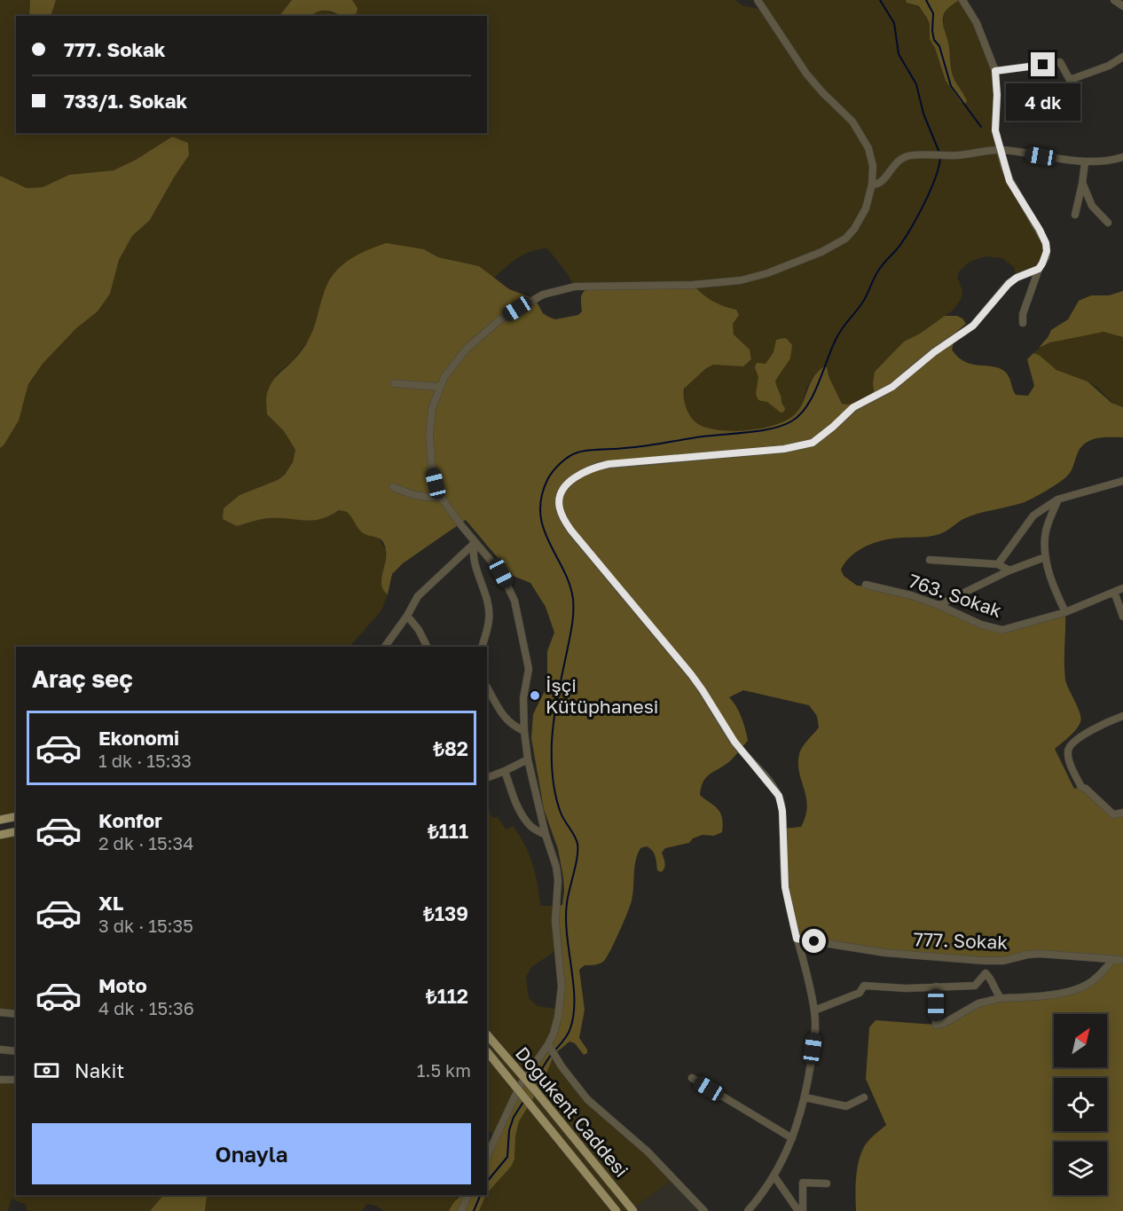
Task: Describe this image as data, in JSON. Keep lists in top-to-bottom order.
{
  "streets": {
    "main road": ["Doğukent Caddesi"],
    "street": ["763. Sokak", "777. Sokak"]
  },
  "places": ["İşçi Kütüphanesi"],
  "north": "top right",
  "page": {
    "banner": ["777. Sokak", "733/1. Sokak"],
    "bubble": "4 dk",
    "heading": "Araç seç",
    "list": [
      {
        "name": "Ekonomi",
        "note": "1 dk · 15:33",
        "value": "₺82"
      },
      {
        "name": "Konfor",
        "note": "2 dk · 15:34",
        "value": "₺111"
      },
      {
        "name": "XL",
        "note": "3 dk · 15:35",
        "value": "₺139"
      },
      {
        "name": "Moto",
        "note": "4 dk · 15:36",
        "value": "₺112"
      }
    ],
    "pay": ["Nakit", "1.5 km"],
    "buttons": "Onayla"
  }
}
